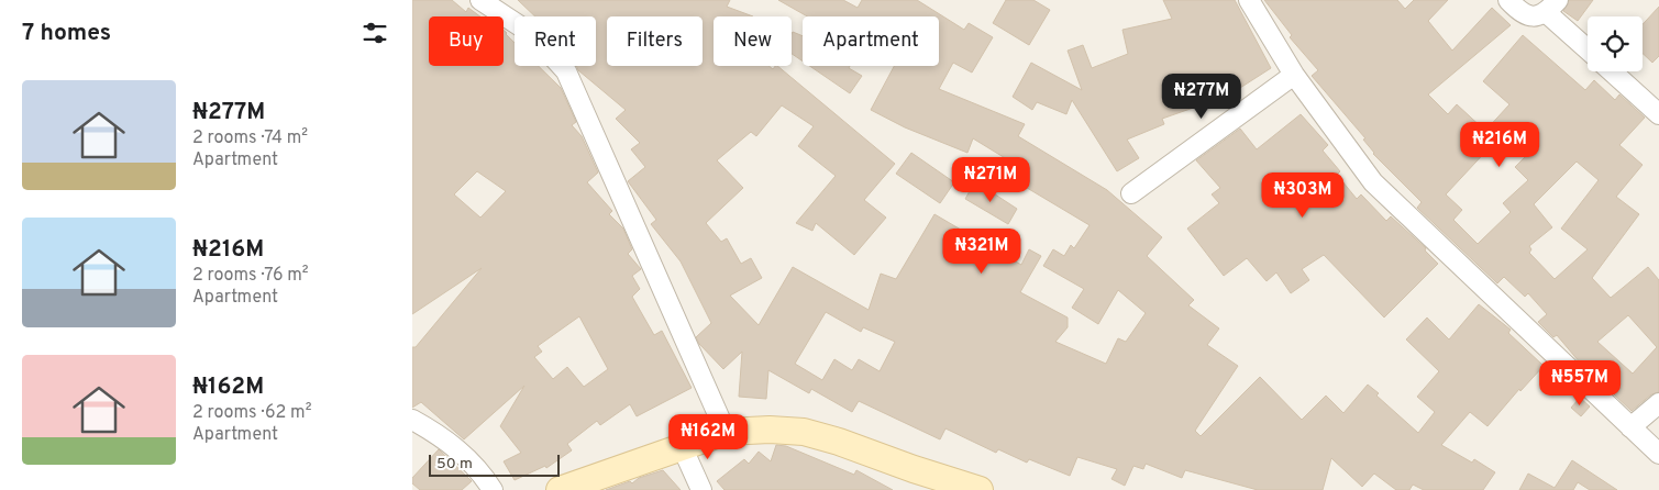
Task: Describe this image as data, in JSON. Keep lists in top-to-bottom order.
{
  "scale_bar": "50 m",
  "page": {
    "heading": "7 homes",
    "chip": [
      "Buy",
      "Rent",
      "Filters",
      "New",
      "Apartment"
    ],
    "list": [
      {
        "name": "₦277M",
        "note": "2 rooms · 74 m² · Apartment"
      },
      {
        "name": "₦216M",
        "note": "2 rooms · 76 m² · Apartment"
      },
      {
        "name": "₦162M",
        "note": "2 rooms · 62 m² · Apartment"
      }
    ],
    "price": [
      "₦277M",
      "₦216M",
      "₦271M",
      "₦303M",
      "₦321M",
      "₦557M",
      "₦162M"
    ],
    "scale": "50 m"
  }
}
